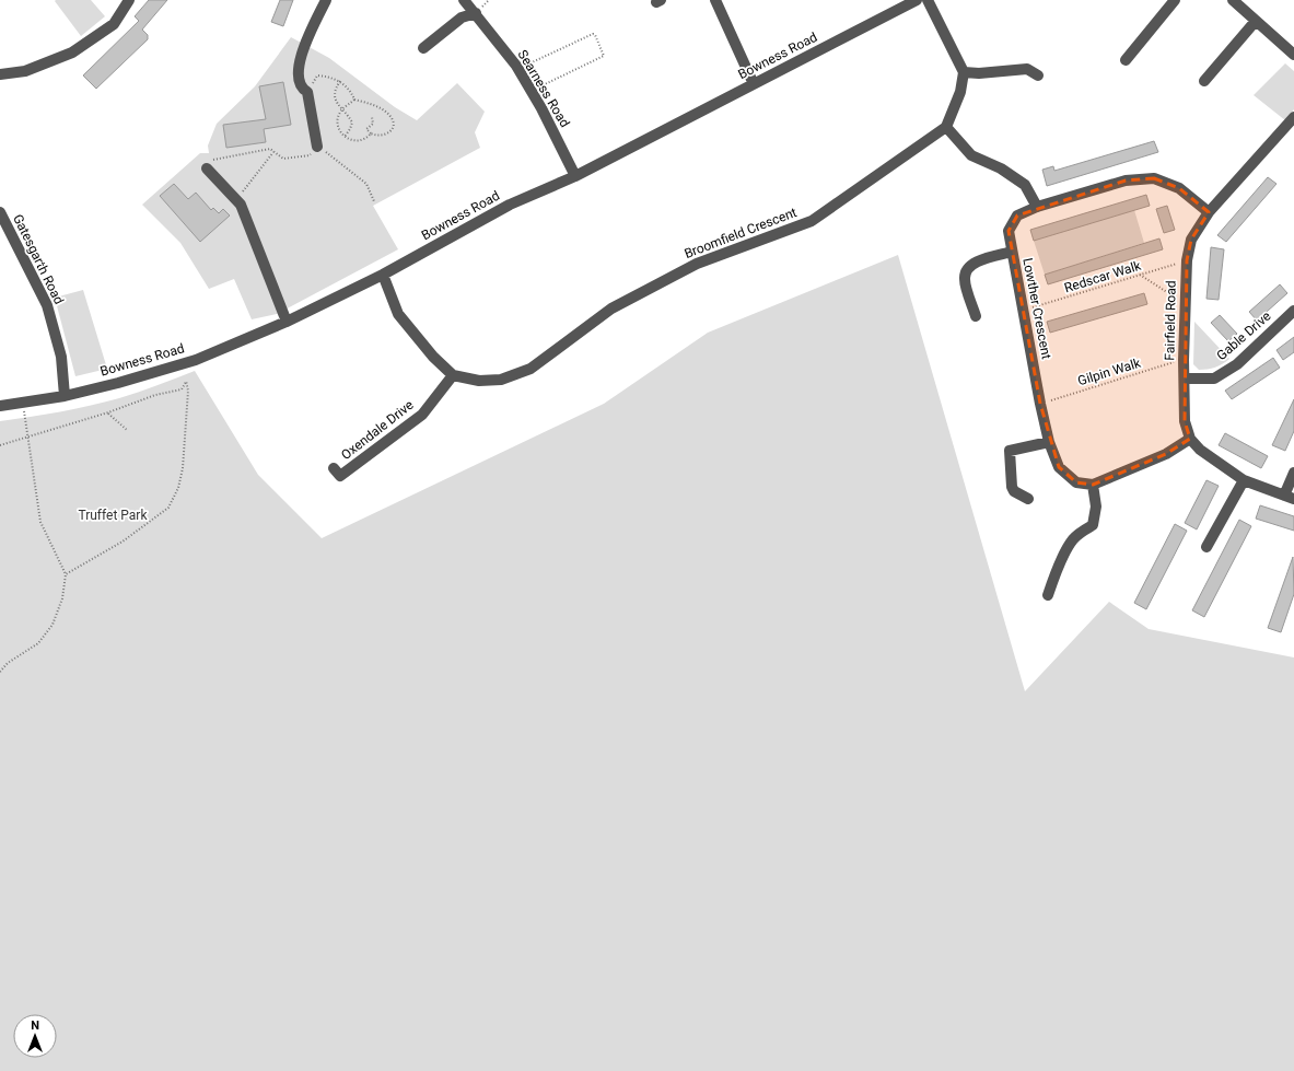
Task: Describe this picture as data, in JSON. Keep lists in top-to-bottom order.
{
  "streets": {
    "street": [
      "Bowness Road",
      "Searness Road",
      "Broomfield Crescent",
      "Gatesgarth Road",
      "Lowther Crescent",
      "Fairfield Road",
      "Gable Drive",
      "Oxendale Drive"
    ],
    "path": ["Redscar Walk", "Gilpin Walk"]
  },
  "crossings": [
    ["Bowness Road", "Searness Road"],
    ["Bowness Road", "Gatesgarth Road"],
    ["Broomfield Crescent", "Oxendale Drive"],
    ["Redscar Walk", "Lowther Crescent"],
    ["Redscar Walk", "Fairfield Road"],
    ["Lowther Crescent", "Fairfield Road"],
    ["Lowther Crescent", "Gilpin Walk"],
    ["Fairfield Road", "Gable Drive"],
    ["Fairfield Road", "Gilpin Walk"]
  ],
  "parks": ["Truffet Park"],
  "north": "top"
}
